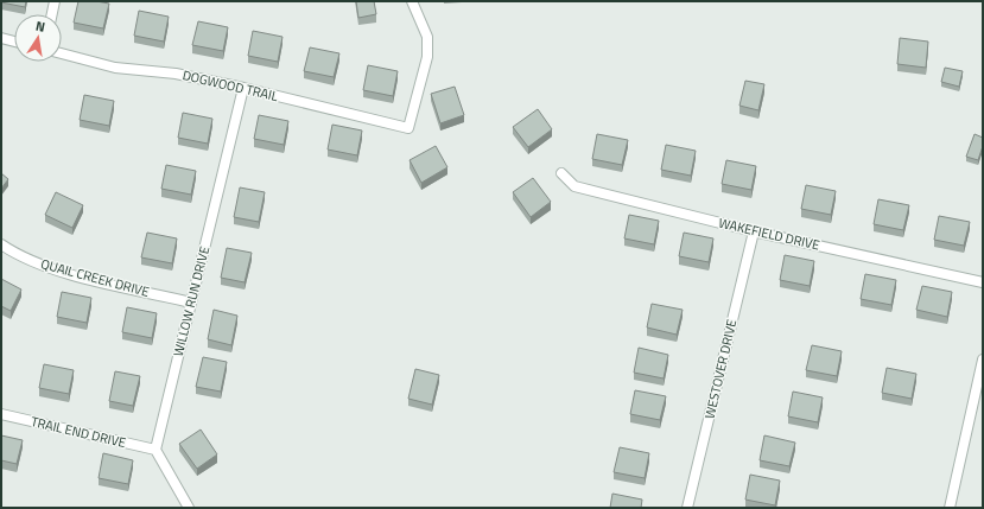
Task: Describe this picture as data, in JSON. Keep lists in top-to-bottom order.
{
  "streets": {
    "street": [
      "DOGWOOD TRAIL",
      "WAKEFIELD DRIVE",
      "QUAIL CREEK DRIVE",
      "WILLOW RUN DRIVE",
      "WESTOVER DRIVE",
      "TRAIL END DRIVE"
    ]
  },
  "crossings": [
    ["DOGWOOD TRAIL", "WILLOW RUN DRIVE"],
    ["WAKEFIELD DRIVE", "WESTOVER DRIVE"],
    ["QUAIL CREEK DRIVE", "WILLOW RUN DRIVE"],
    ["WILLOW RUN DRIVE", "TRAIL END DRIVE"]
  ],
  "north": "top"
}
